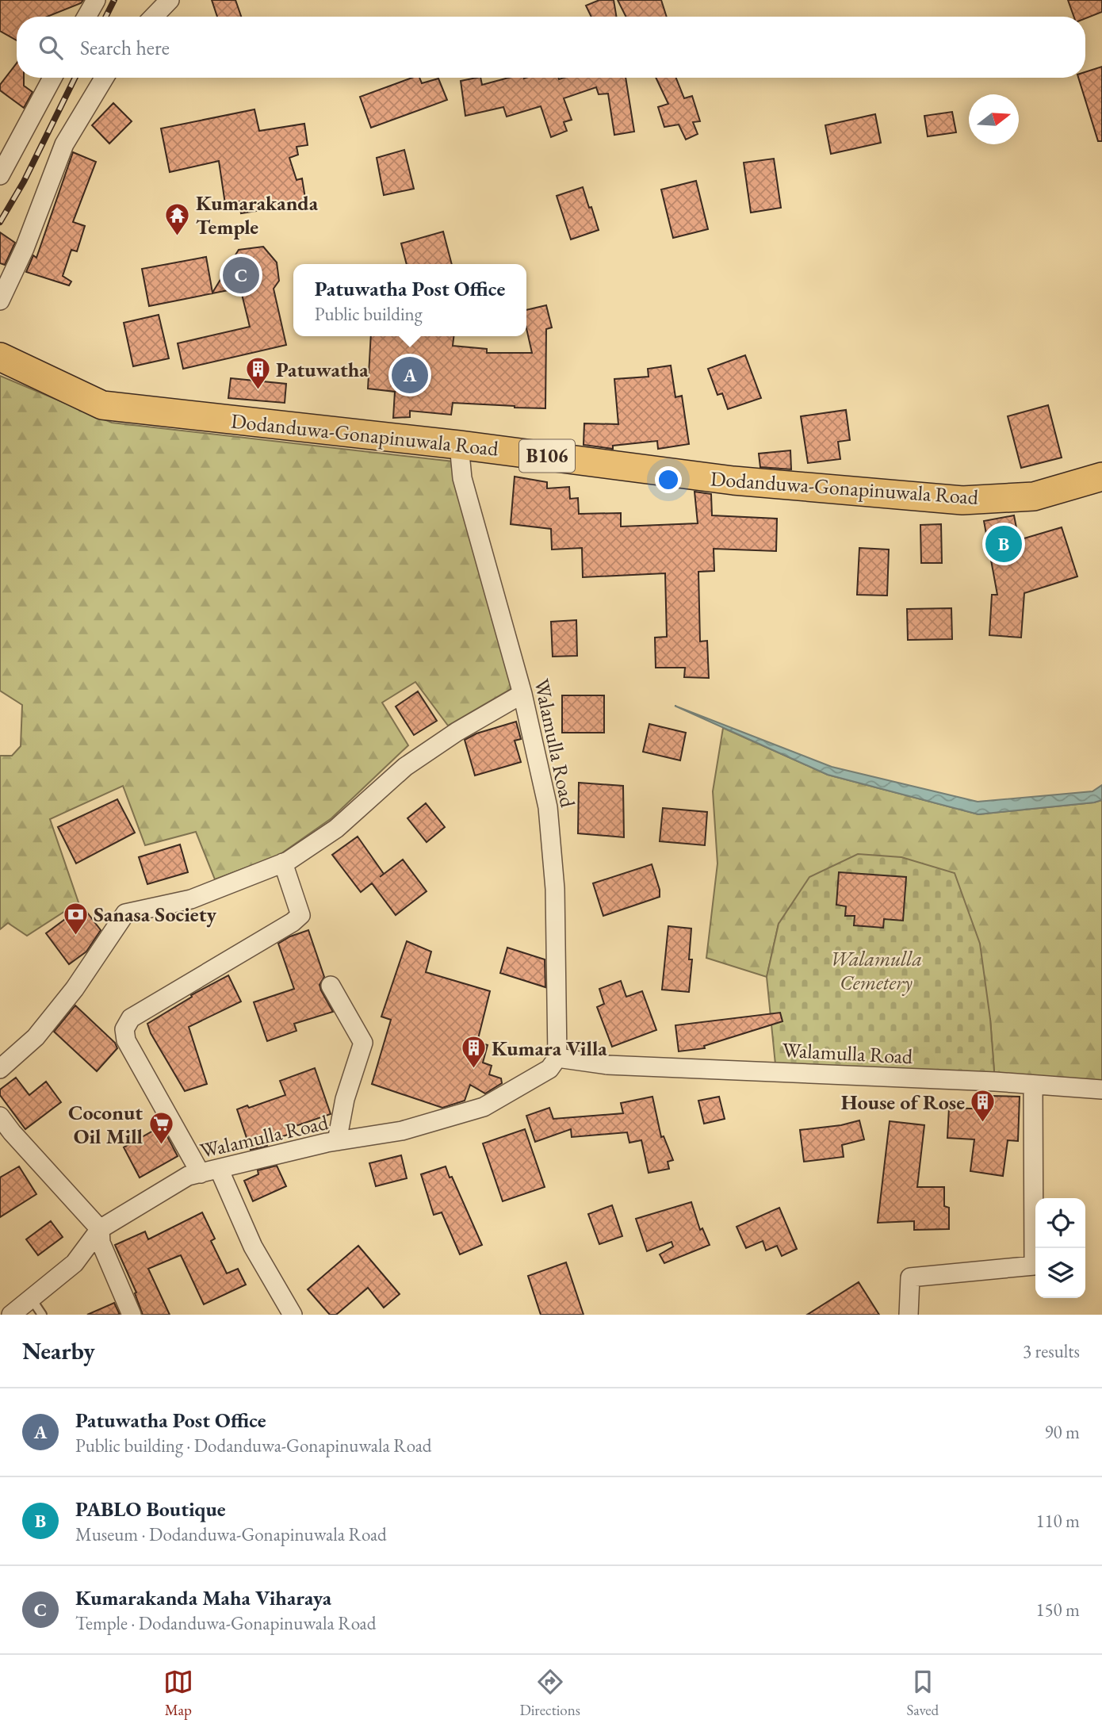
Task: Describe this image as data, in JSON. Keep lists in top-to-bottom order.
{
  "streets": {
    "main road": ["Dodanduwa-Gonapinuwala Road", "B106"],
    "street": ["Walamulla Road"]
  },
  "crossings": [
    ["Dodanduwa-Gonapinuwala Road", "Walamulla Road"]
  ],
  "parks": ["Walamulla Cemetery"],
  "places": {
    "temple": ["Kumarakanda Temple"],
    "building": ["Patuwatha", "Kumara Villa", "House of Rose"],
    "bank": ["Sanasa Society"],
    "supermarket": ["Coconut Oil Mill"]
  },
  "north": "right",
  "page": {
    "search": "Search here",
    "pins": ["C", "A", "B"],
    "popup": ["Patuwatha Post Office", "Public building"],
    "heading": ["Nearby", "3 results"],
    "list": [
      {
        "mark": "A",
        "name": "Patuwatha Post Office",
        "note": "Public building · Dodanduwa-Gonapinuwala Road",
        "value": "90 m"
      },
      {
        "mark": "B",
        "name": "PABLO Boutique",
        "note": "Museum · Dodanduwa-Gonapinuwala Road",
        "value": "110 m"
      },
      {
        "mark": "C",
        "name": "Kumarakanda Maha Viharaya",
        "note": "Temple · Dodanduwa-Gonapinuwala Road",
        "value": "150 m"
      }
    ],
    "nav": ["Map", "Directions", "Saved"]
  }
}
